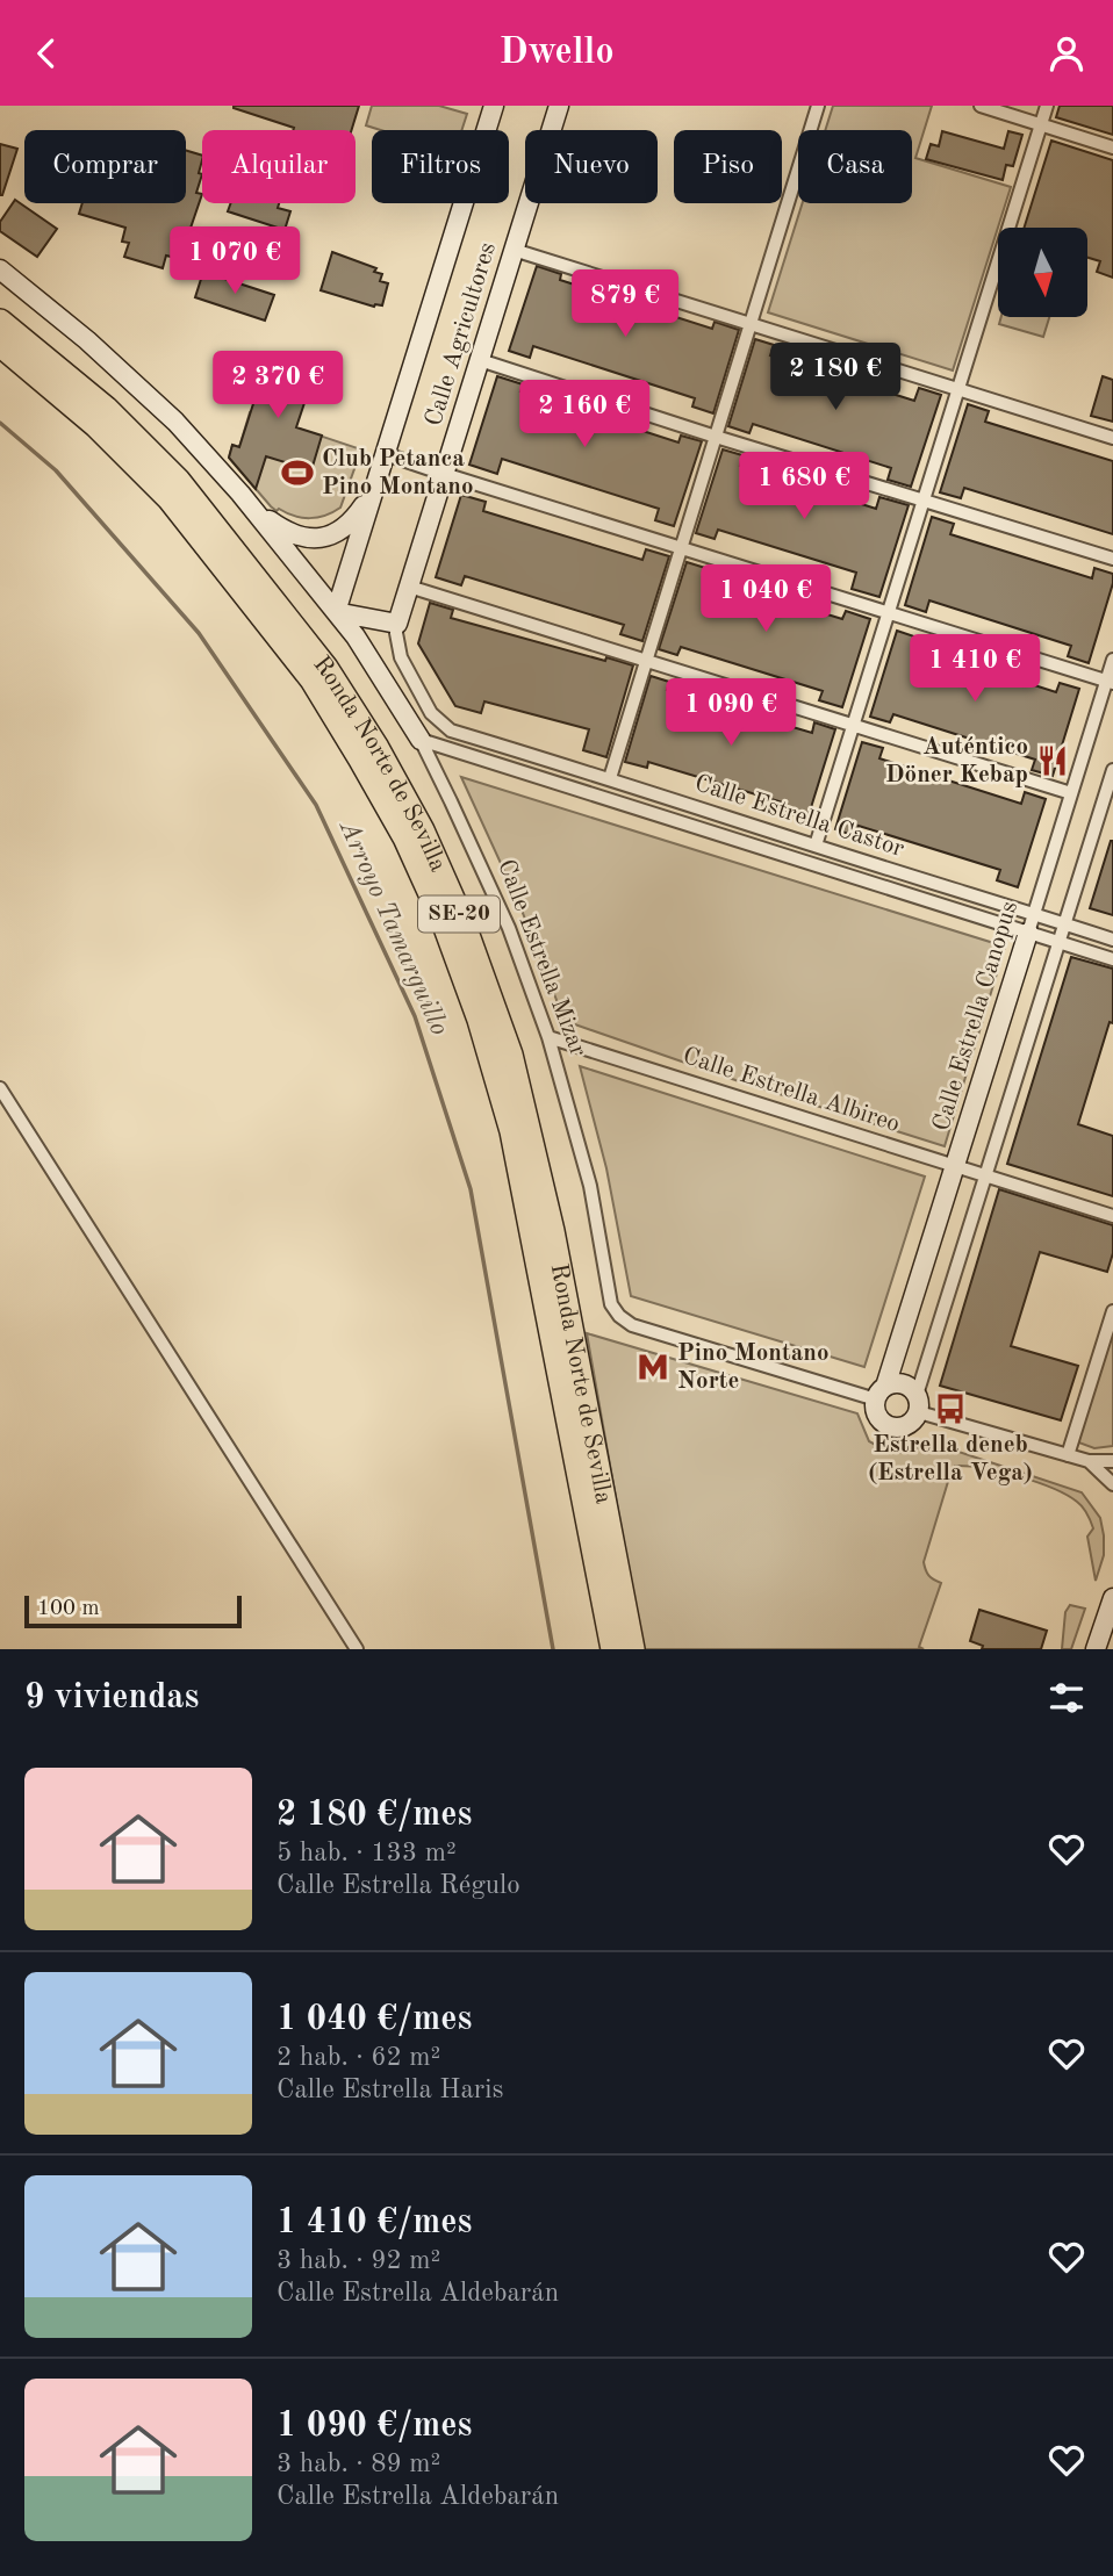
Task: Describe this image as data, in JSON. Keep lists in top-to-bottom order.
{
  "streets": {
    "highway": ["Ronda Norte de Sevilla", "SE-20"],
    "street": [
      "Calle Agricultores",
      "Calle Estrella Castor",
      "Calle Estrella Mizar",
      "Calle Estrella Canopus",
      "Calle Estrella Albireo"
    ]
  },
  "crossings": [
    ["Calle Agricultores", "Calle Estrella Castor"],
    ["Calle Agricultores", "Calle Estrella Mizar"],
    ["Calle Estrella Castor", "Calle Estrella Mizar"],
    ["Calle Estrella Castor", "Calle Estrella Canopus"],
    ["Calle Estrella Mizar", "Calle Estrella Canopus"],
    ["Calle Estrella Mizar", "Calle Estrella Albireo"],
    ["Calle Estrella Canopus", "Calle Estrella Albireo"]
  ],
  "water": ["Arroyo Tamarguillo"],
  "places": {
    "sports": ["Club Petanca Pino Montano"],
    "restaurant": ["Auténtico Döner Kebap"],
    "metro station": ["Pino Montano Norte"],
    "bus stop": ["Estrella deneb (Estrella Vega)"]
  },
  "scale_bar": "100 m",
  "north": "bottom",
  "page": {
    "header": "Dwello",
    "chip": [
      "Comprar",
      "Alquilar",
      "Filtros",
      "Nuevo",
      "Piso",
      "Casa"
    ],
    "price": [
      "1 070 €",
      "879 €",
      "2 180 €",
      "2 370 €",
      "2 160 €",
      "1 680 €",
      "1 040 €",
      "1 410 €",
      "1 090 €"
    ],
    "scale": "100 m",
    "heading": "9 viviendas",
    "list": [
      {
        "name": "2 180 €/mes",
        "note": "5 hab. · 133 m² · Calle Estrella Régulo"
      },
      {
        "name": "1 040 €/mes",
        "note": "2 hab. · 62 m² · Calle Estrella Haris"
      },
      {
        "name": "1 410 €/mes",
        "note": "3 hab. · 92 m² · Calle Estrella Aldebarán"
      },
      {
        "name": "1 090 €/mes",
        "note": "3 hab. · 89 m² · Calle Estrella Aldebarán"
      }
    ]
  }
}
